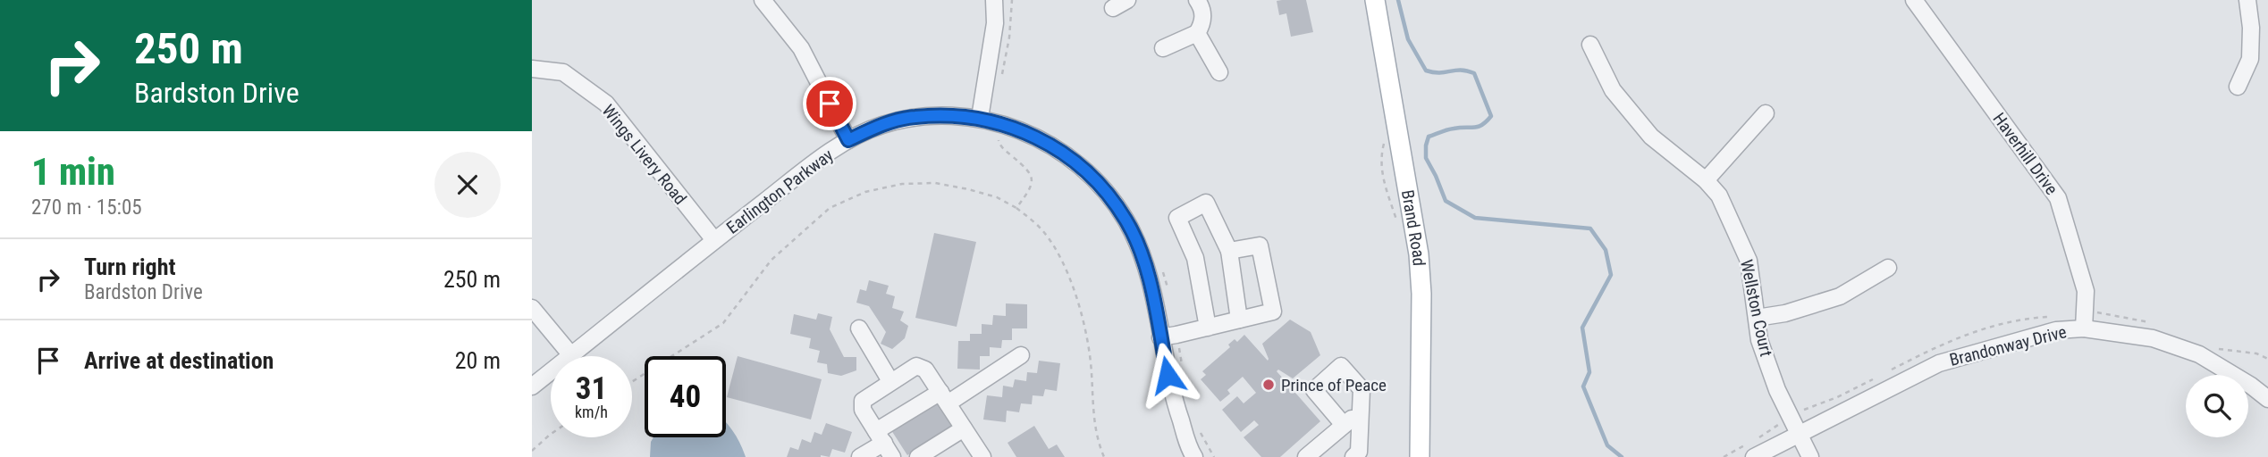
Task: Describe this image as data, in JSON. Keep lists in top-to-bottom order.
{
  "streets": {
    "main road": ["Brand Road"],
    "street": [
      "Haverhill Drive",
      "Wings Livery Road",
      "Earlington Parkway",
      "Wellston Court",
      "Brandonway Drive"
    ]
  },
  "crossings": [
    ["Haverhill Drive", "Brandonway Drive"],
    ["Wings Livery Road", "Earlington Parkway"],
    ["Wellston Court", "Brandonway Drive"]
  ],
  "places": ["Prince of Peace"],
  "page": {
    "turn": ["250 m", "Bardston Drive"],
    "heading": ["1 min", "270 m · 15:05"],
    "list": [
      {
        "name": "Turn right",
        "note": "Bardston Drive",
        "value": "250 m"
      },
      {
        "name": "Arrive at destination",
        "value": "20 m"
      }
    ],
    "speed": "31 km/h",
    "limit": "40"
  }
}
